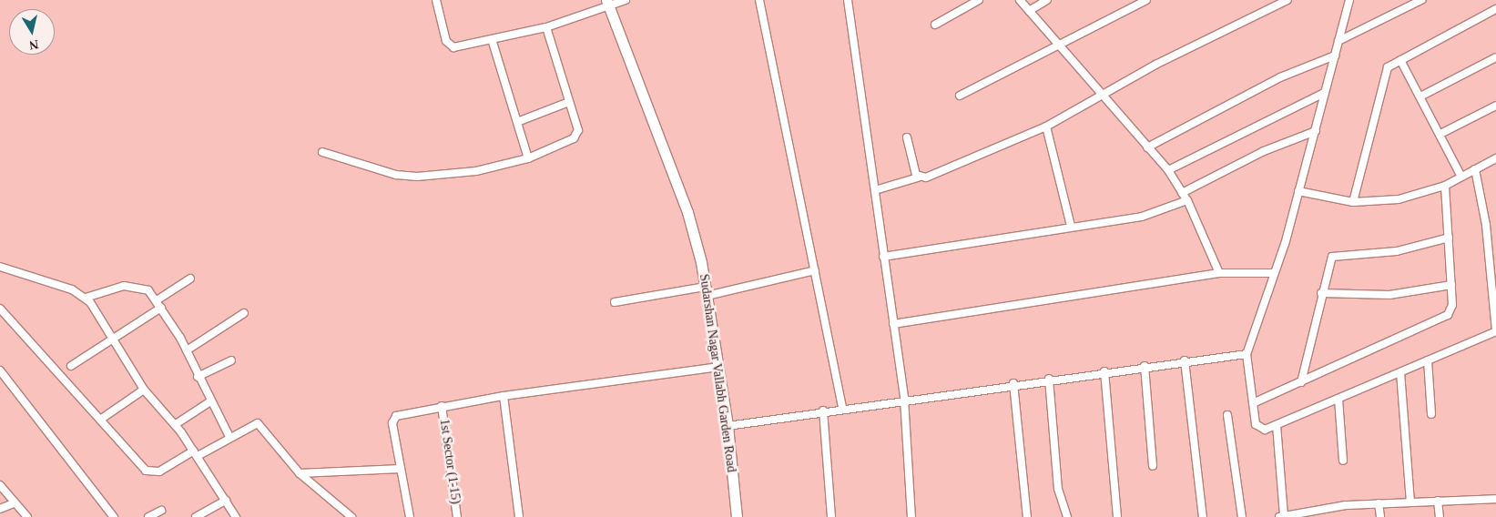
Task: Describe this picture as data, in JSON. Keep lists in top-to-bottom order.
{
  "streets": {
    "street": ["Sudarshan Nagar Vallabh Garden Road", "1st Sector (1-15)"]
  },
  "north": "bottom"
}
